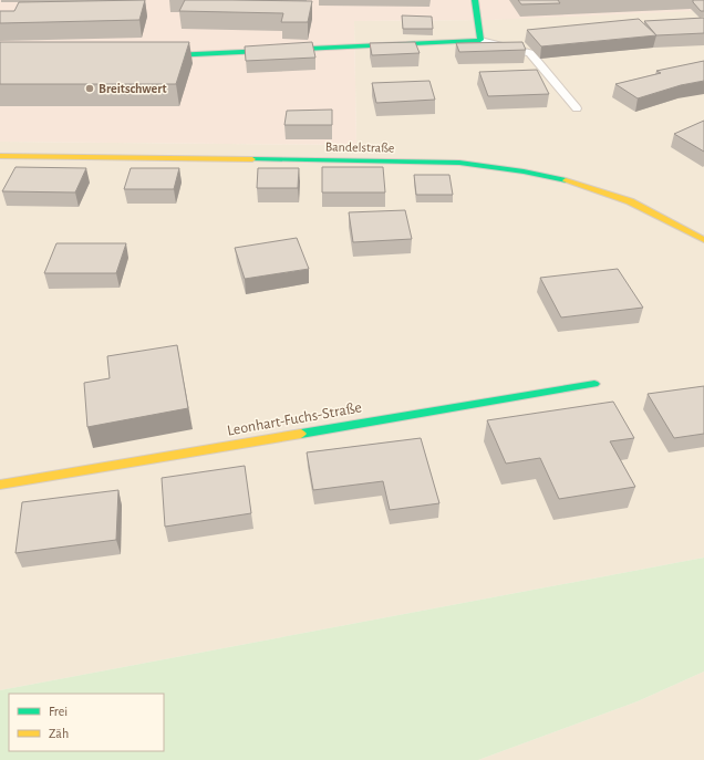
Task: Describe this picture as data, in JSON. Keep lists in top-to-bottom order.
{
  "streets": {
    "street": ["Bandelstraße", "Leonhart-Fuchs-Straße"]
  },
  "places": ["Breitschwert"],
  "legend": ["Frei", "Zäh"]
}
